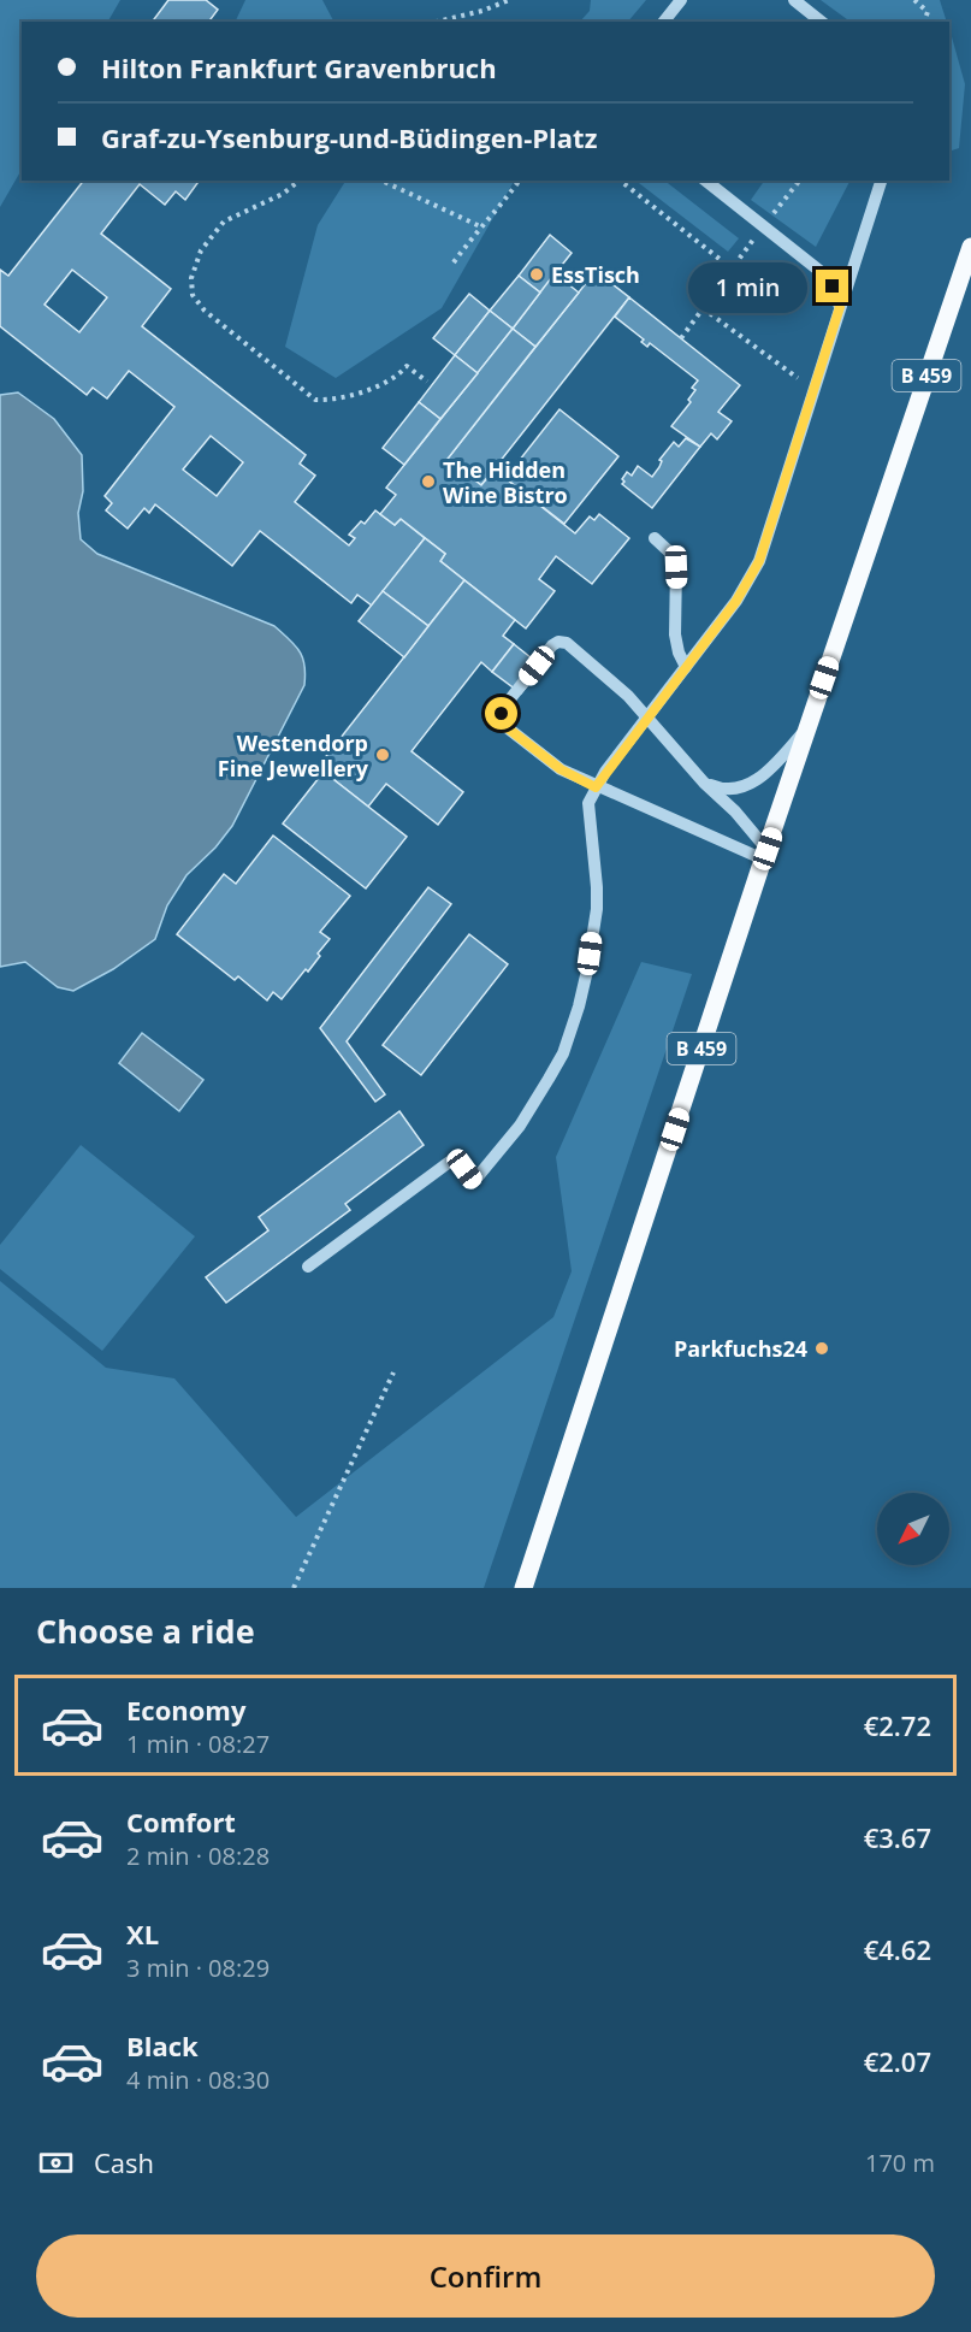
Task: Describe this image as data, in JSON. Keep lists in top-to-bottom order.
{
  "streets": {
    "main road": ["B 459"]
  },
  "places": [
    "EssTisch",
    "The Hidden Wine Bistro",
    "Westendorp Fine Jewellery",
    "Parkfuchs24"
  ],
  "north": "bottom left",
  "page": {
    "banner": ["Hilton Frankfurt Gravenbruch", "Graf-zu-Ysenburg-und-Büdingen-Platz"],
    "bubble": "1 min",
    "heading": "Choose a ride",
    "list": [
      {
        "name": "Economy",
        "note": "1 min · 08:27",
        "value": "€2.72"
      },
      {
        "name": "Comfort",
        "note": "2 min · 08:28",
        "value": "€3.67"
      },
      {
        "name": "XL",
        "note": "3 min · 08:29",
        "value": "€4.62"
      },
      {
        "name": "Black",
        "note": "4 min · 08:30",
        "value": "€2.07"
      }
    ],
    "pay": ["Cash", "170 m"],
    "buttons": "Confirm"
  }
}
